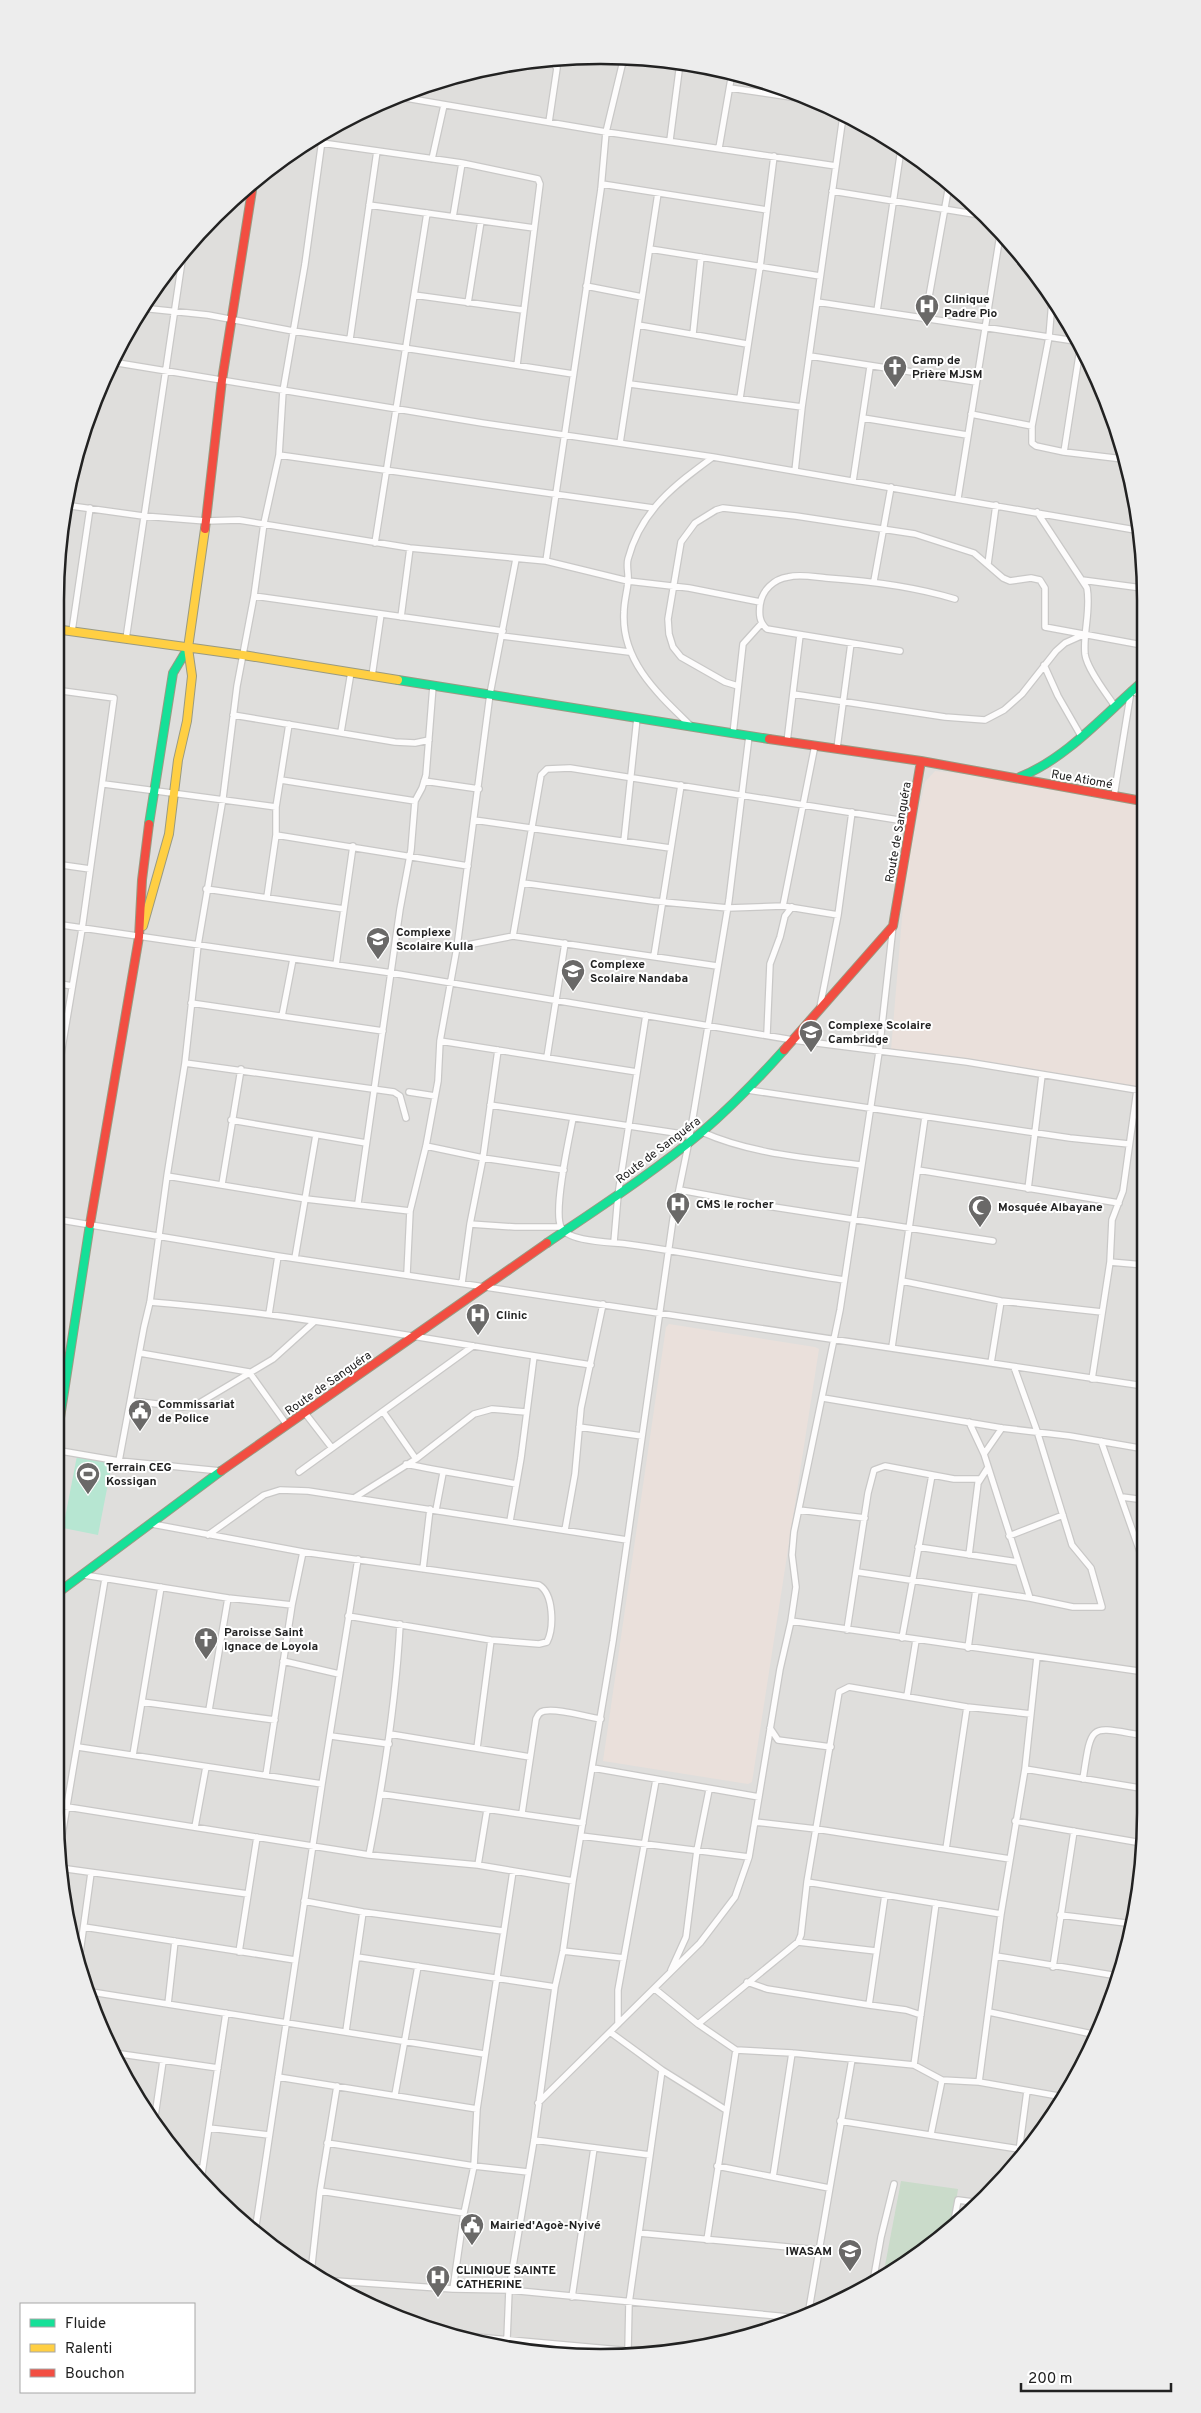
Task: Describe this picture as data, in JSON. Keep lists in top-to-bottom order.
{
  "streets": {
    "street": ["Rue Atiomé", "Route de Sanguéra"]
  },
  "places": {
    "hospital": [
      "Clinique Padre Pio",
      "CMS le rocher",
      "Clinic",
      "CLINIQUE SAINTE CATHERINE"
    ],
    "church": ["Camp de Prière MJSM", "Paroisse Saint Ignace de Loyola"],
    "school or university": [
      "Complexe Scolaire Kulla",
      "Complexe Scolaire Nandaba",
      "Complexe Scolaire Cambridge",
      "IWASAM"
    ],
    "mosque": ["Mosquée Albayane"],
    "public building": ["Commissariat de Police", "Mairied'Agoè-Nyivé"],
    "sports": ["Terrain CEG Kossigan"]
  },
  "legend": ["Fluide", "Ralenti", "Bouchon"],
  "scale_bar": "200 m"
}
